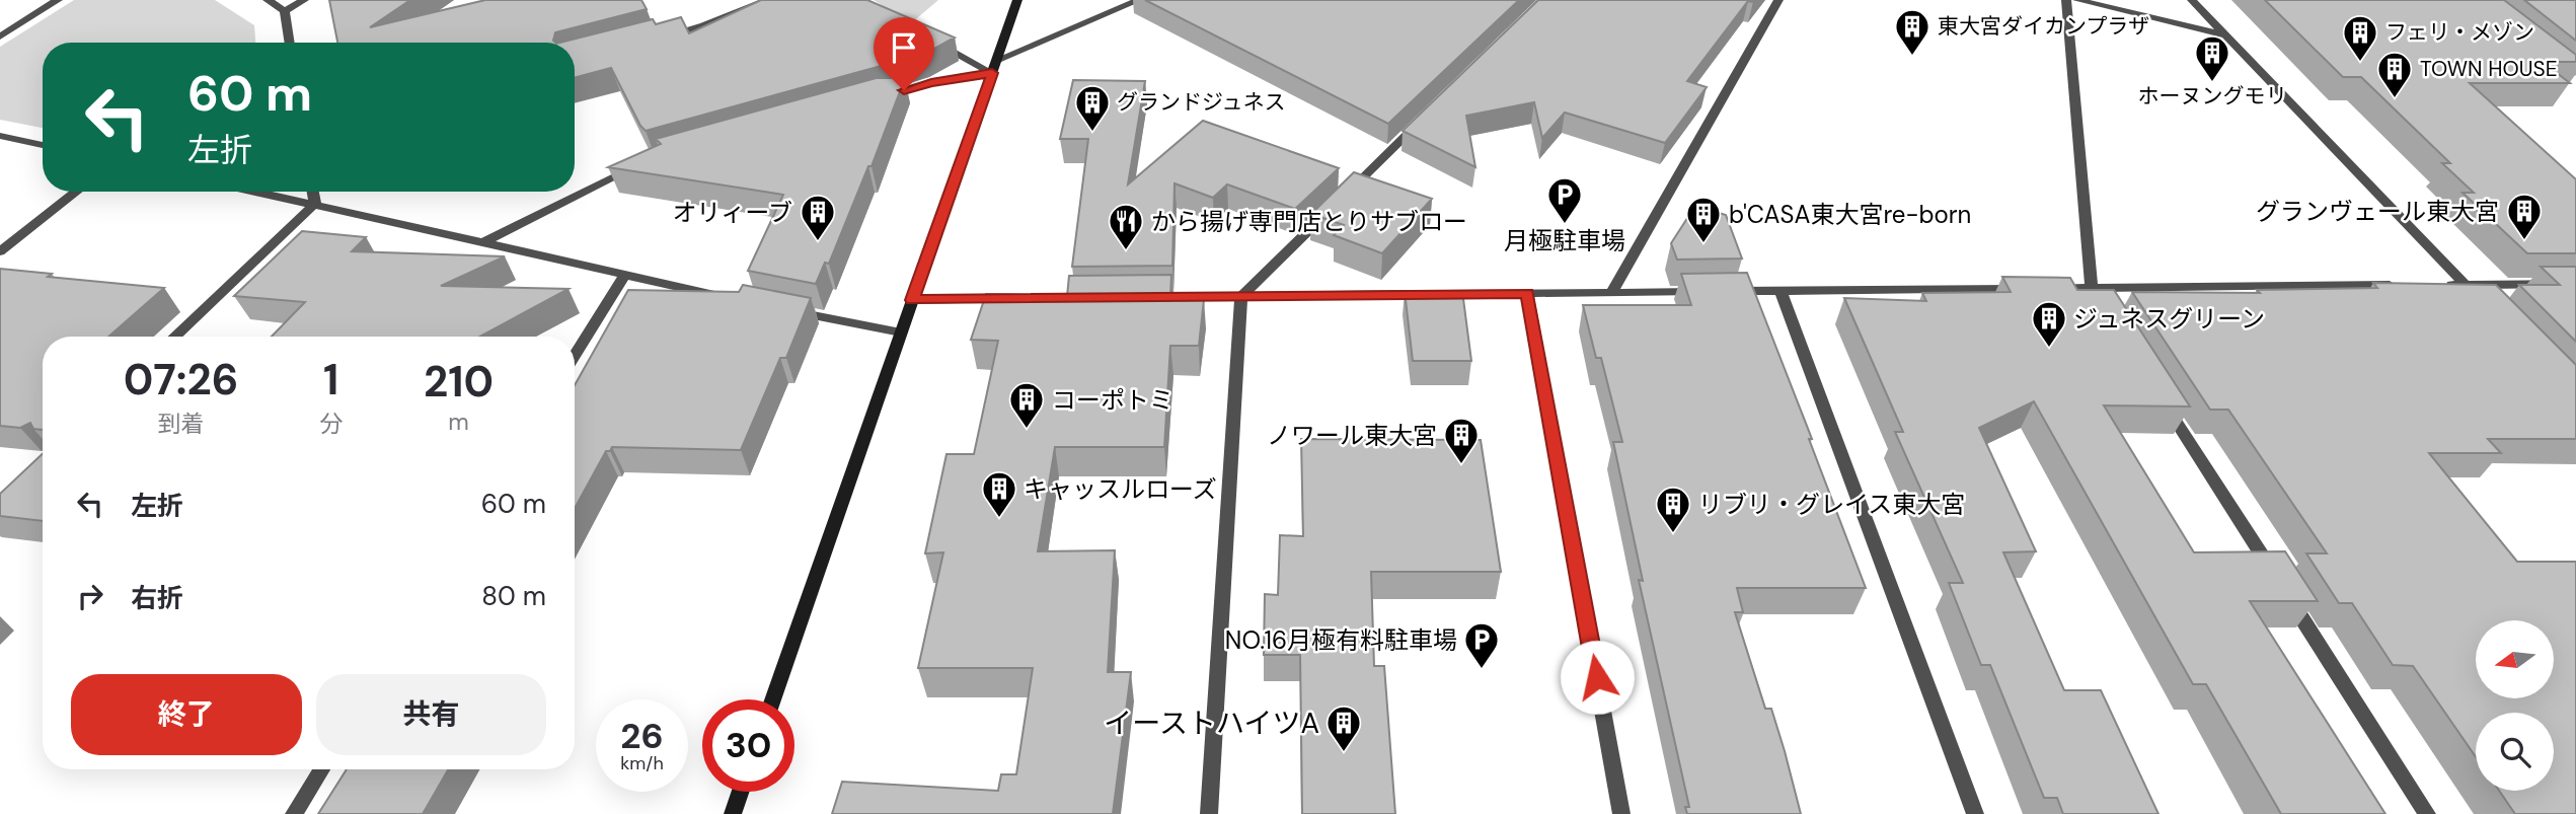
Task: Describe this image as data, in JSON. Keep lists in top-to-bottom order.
{
  "places": {
    "building": [
      "東大宮ダイカンプラザ",
      "フェリ・メゾン",
      "ホーヌングモリ",
      "TOWN HOUSE",
      "グランドジュネス",
      "グランヴェール東大宮",
      "オリィーブ",
      "b'CASA東大宮re-born",
      "ジュネスグリーン",
      "コーポトミ",
      "ノワール東大宮",
      "キャッスルローズ",
      "リブリ・グレイス東大宮",
      "イーストハイツA"
    ],
    "parking": ["月極駐車場", "NO.16月極有料駐車場"],
    "restaurant": ["から揚げ専門店とりサブロー"]
  },
  "north": "left",
  "page": {
    "turn": ["60 m", "左折"],
    "eta": [
      "07:26",
      "到着",
      "1",
      "分",
      "210",
      "m"
    ],
    "list": [
      {
        "name": "左折",
        "value": "60 m"
      },
      {
        "name": "右折",
        "value": "80 m"
      }
    ],
    "buttons": ["終了", "共有"],
    "speed": "26 km/h",
    "limit": "30"
  }
}
